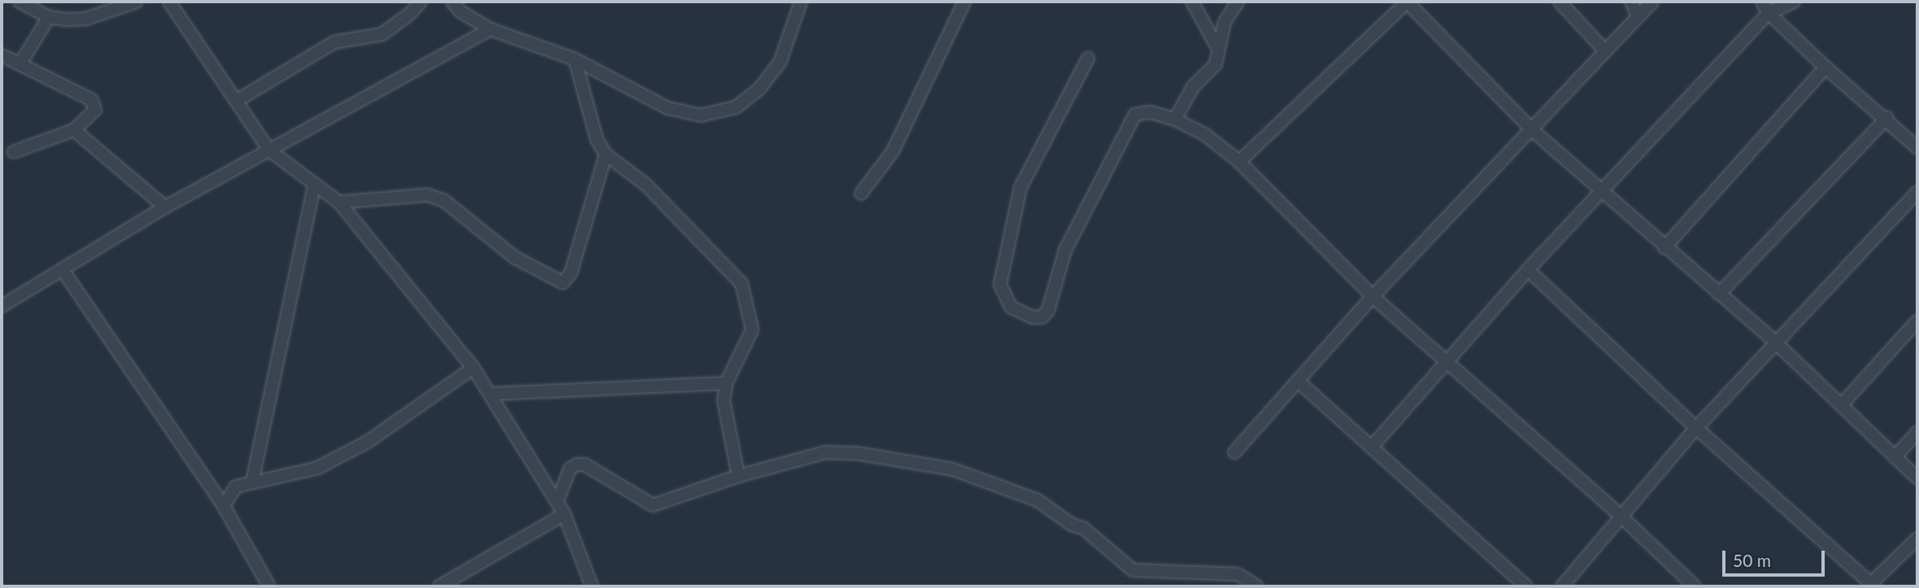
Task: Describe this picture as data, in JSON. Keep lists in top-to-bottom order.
{
  "scale_bar": "50 m"
}
